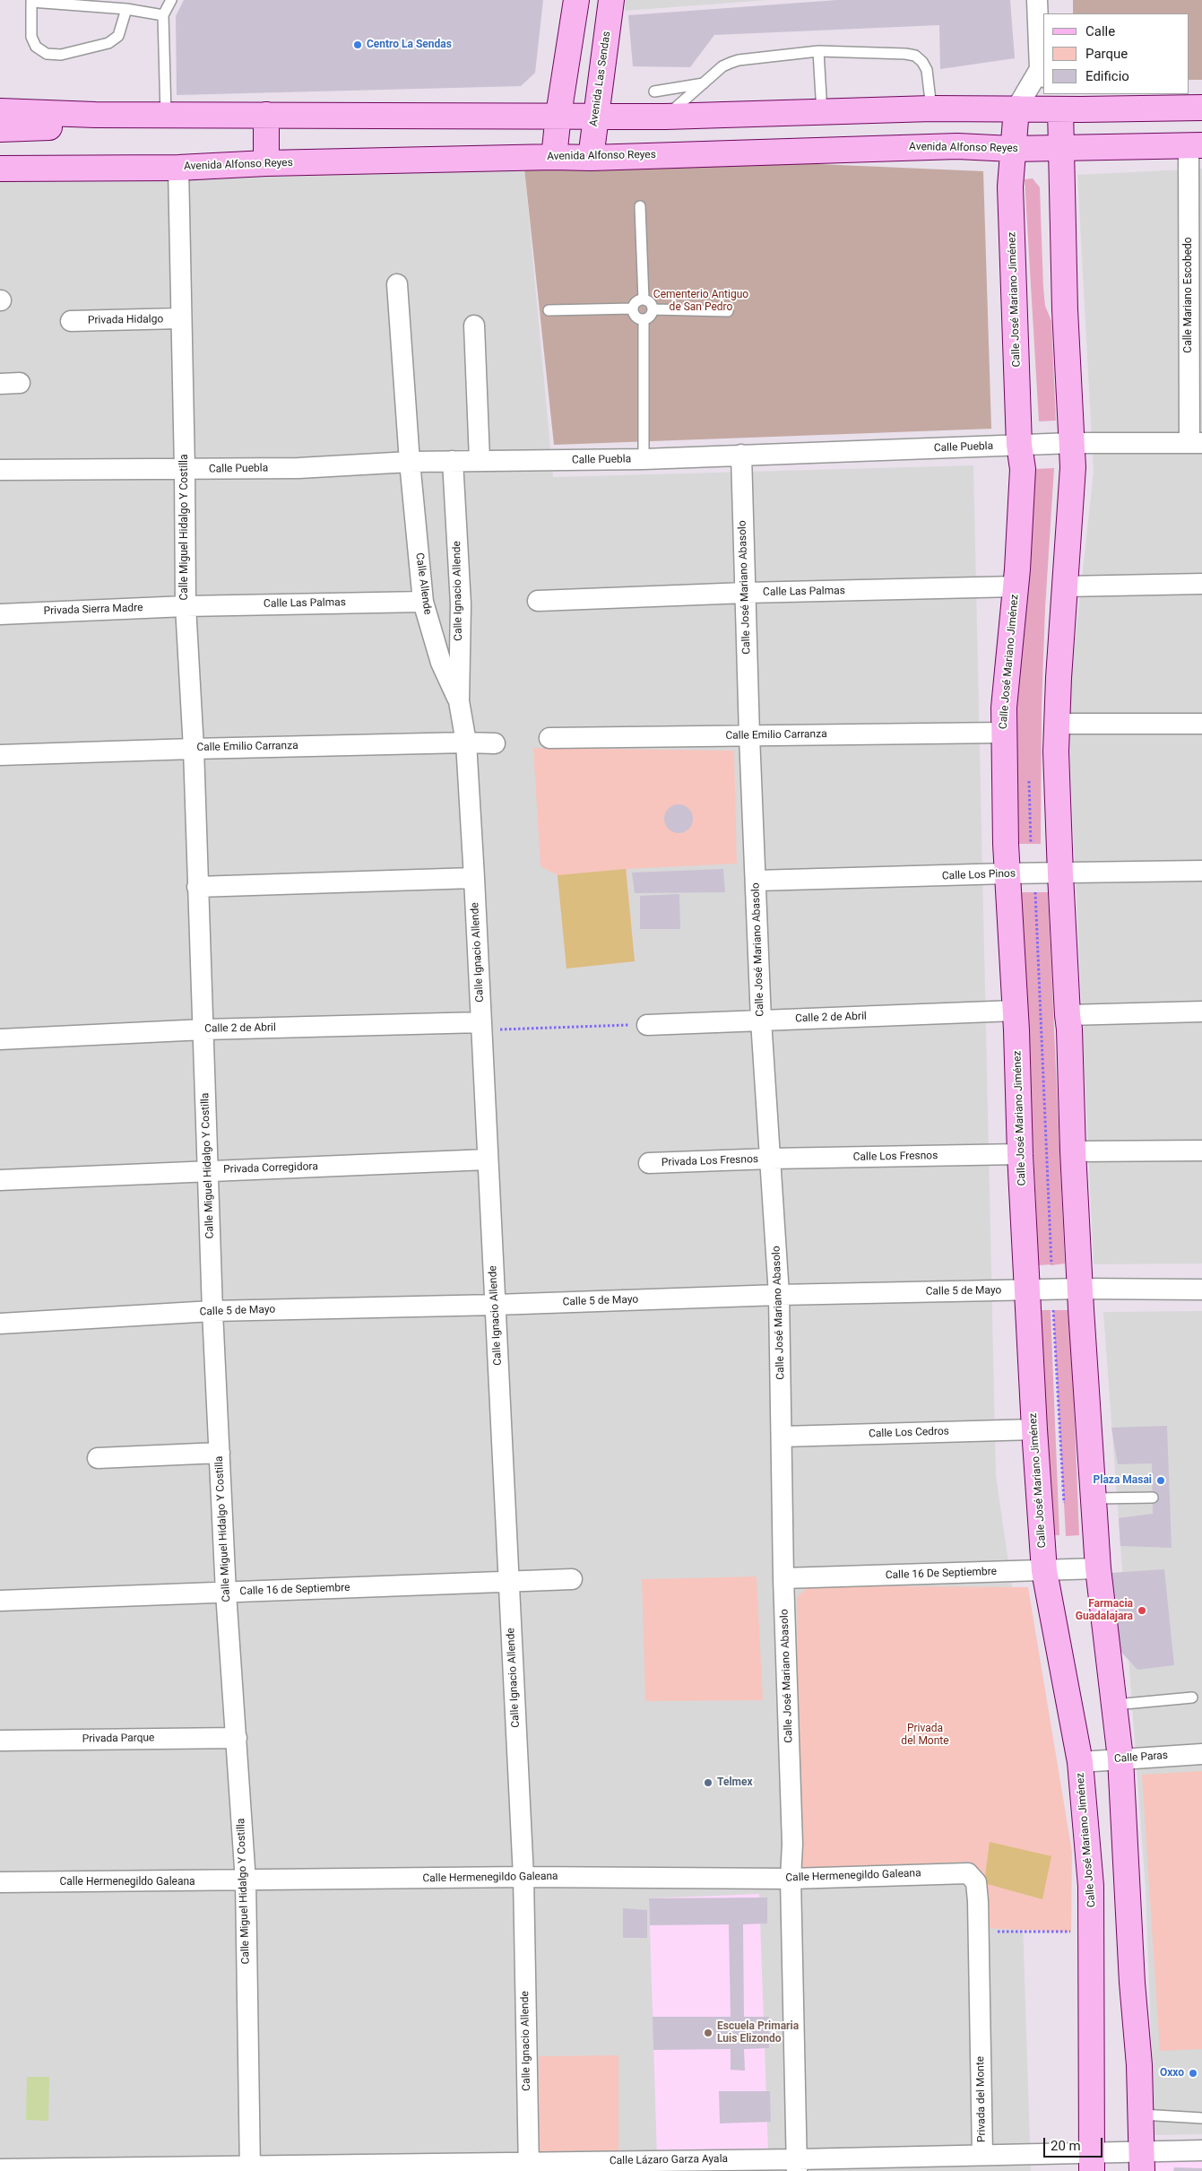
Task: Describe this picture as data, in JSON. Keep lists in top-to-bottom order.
{
  "streets": {
    "street": [
      "Avenida Las Sendas",
      "Avenida Alfonso Reyes",
      "Calle Mariano Escobedo",
      "Calle José Mariano Jiménez",
      "Privada Hidalgo",
      "Calle Puebla",
      "Calle Miguel Hidalgo Y Costilla",
      "Calle Allende",
      "Calle José Mariano Abasolo",
      "Calle Ignacio Allende",
      "Calle Las Palmas",
      "Privada Sierra Madre",
      "Calle Emilio Carranza",
      "Calle Los Pinos",
      "Calle 2 de Abril",
      "Calle Los Fresnos",
      "Privada Los Fresnos",
      "Privada Corregidora",
      "Calle 5 de Mayo",
      "Calle Los Cedros",
      "Calle 16 De Septiembre",
      "Calle 16 de Septiembre",
      "Privada Parque",
      "Calle Paras",
      "Calle Hermenegildo Galeana",
      "Privada del Monte",
      "Calle Lázaro Garza Ayala"
    ]
  },
  "crossings": [
    ["Avenida Las Sendas", "Avenida Alfonso Reyes"],
    ["Avenida Alfonso Reyes", "Calle Mariano Escobedo"],
    ["Avenida Alfonso Reyes", "Calle José Mariano Jiménez"],
    ["Avenida Alfonso Reyes", "Calle Miguel Hidalgo Y Costilla"],
    ["Calle Mariano Escobedo", "Calle Puebla"],
    ["Calle José Mariano Jiménez", "Calle Puebla"],
    ["Calle José Mariano Jiménez", "Calle Las Palmas"],
    ["Calle José Mariano Jiménez", "Calle Emilio Carranza"],
    ["Calle José Mariano Jiménez", "Calle Los Pinos"],
    ["Calle José Mariano Jiménez", "Calle 2 de Abril"],
    ["Calle José Mariano Jiménez", "Calle Los Fresnos"],
    ["Calle José Mariano Jiménez", "Calle 5 de Mayo"],
    ["Calle José Mariano Jiménez", "Calle Los Cedros"],
    ["Calle José Mariano Jiménez", "Calle 16 De Septiembre"],
    ["Calle José Mariano Jiménez", "Calle Paras"],
    ["Calle José Mariano Jiménez", "Calle Lázaro Garza Ayala"],
    ["Privada Hidalgo", "Calle Miguel Hidalgo Y Costilla"],
    ["Calle Puebla", "Calle Miguel Hidalgo Y Costilla"],
    ["Calle Puebla", "Calle Allende"],
    ["Calle Puebla", "Calle José Mariano Abasolo"],
    ["Calle Puebla", "Calle Ignacio Allende"],
    ["Calle Miguel Hidalgo Y Costilla", "Calle Las Palmas"],
    ["Calle Miguel Hidalgo Y Costilla", "Privada Sierra Madre"],
    ["Calle Miguel Hidalgo Y Costilla", "Calle Emilio Carranza"],
    ["Calle Miguel Hidalgo Y Costilla", "Calle 2 de Abril"],
    ["Calle Miguel Hidalgo Y Costilla", "Privada Corregidora"],
    ["Calle Miguel Hidalgo Y Costilla", "Calle 5 de Mayo"],
    ["Calle Miguel Hidalgo Y Costilla", "Calle 16 de Septiembre"],
    ["Calle Miguel Hidalgo Y Costilla", "Privada Parque"],
    ["Calle Miguel Hidalgo Y Costilla", "Calle Hermenegildo Galeana"],
    ["Calle Miguel Hidalgo Y Costilla", "Calle Lázaro Garza Ayala"],
    ["Calle Allende", "Calle Ignacio Allende"],
    ["Calle Allende", "Calle Las Palmas"],
    ["Calle José Mariano Abasolo", "Calle Las Palmas"],
    ["Calle José Mariano Abasolo", "Calle Emilio Carranza"],
    ["Calle José Mariano Abasolo", "Calle Los Pinos"],
    ["Calle José Mariano Abasolo", "Calle 2 de Abril"],
    ["Calle José Mariano Abasolo", "Calle Los Fresnos"],
    ["Calle José Mariano Abasolo", "Privada Los Fresnos"],
    ["Calle José Mariano Abasolo", "Calle 5 de Mayo"],
    ["Calle José Mariano Abasolo", "Calle Los Cedros"],
    ["Calle José Mariano Abasolo", "Calle 16 De Septiembre"],
    ["Calle José Mariano Abasolo", "Calle Hermenegildo Galeana"],
    ["Calle José Mariano Abasolo", "Calle Lázaro Garza Ayala"],
    ["Calle Ignacio Allende", "Calle Emilio Carranza"],
    ["Calle Ignacio Allende", "Calle 2 de Abril"],
    ["Calle Ignacio Allende", "Privada Corregidora"],
    ["Calle Ignacio Allende", "Calle 5 de Mayo"],
    ["Calle Ignacio Allende", "Calle 16 de Septiembre"],
    ["Calle Ignacio Allende", "Calle Hermenegildo Galeana"],
    ["Calle Ignacio Allende", "Calle Lázaro Garza Ayala"],
    ["Calle Las Palmas", "Privada Sierra Madre"],
    ["Calle Los Fresnos", "Privada Los Fresnos"],
    ["Calle Hermenegildo Galeana", "Privada del Monte"],
    ["Privada del Monte", "Calle Lázaro Garza Ayala"]
  ],
  "parks": ["Cementerio Antiguo de San Pedro", "Privada del Monte"],
  "places": [
    "Centro La Sendas",
    "Plaza Masai",
    "Farmacia Guadalajara",
    "Telmex",
    "Escuela Primaria Luis Elizondo",
    "Oxxo"
  ],
  "legend": ["Calle", "Parque", "Edificio"],
  "scale_bar": "20 m"
}
